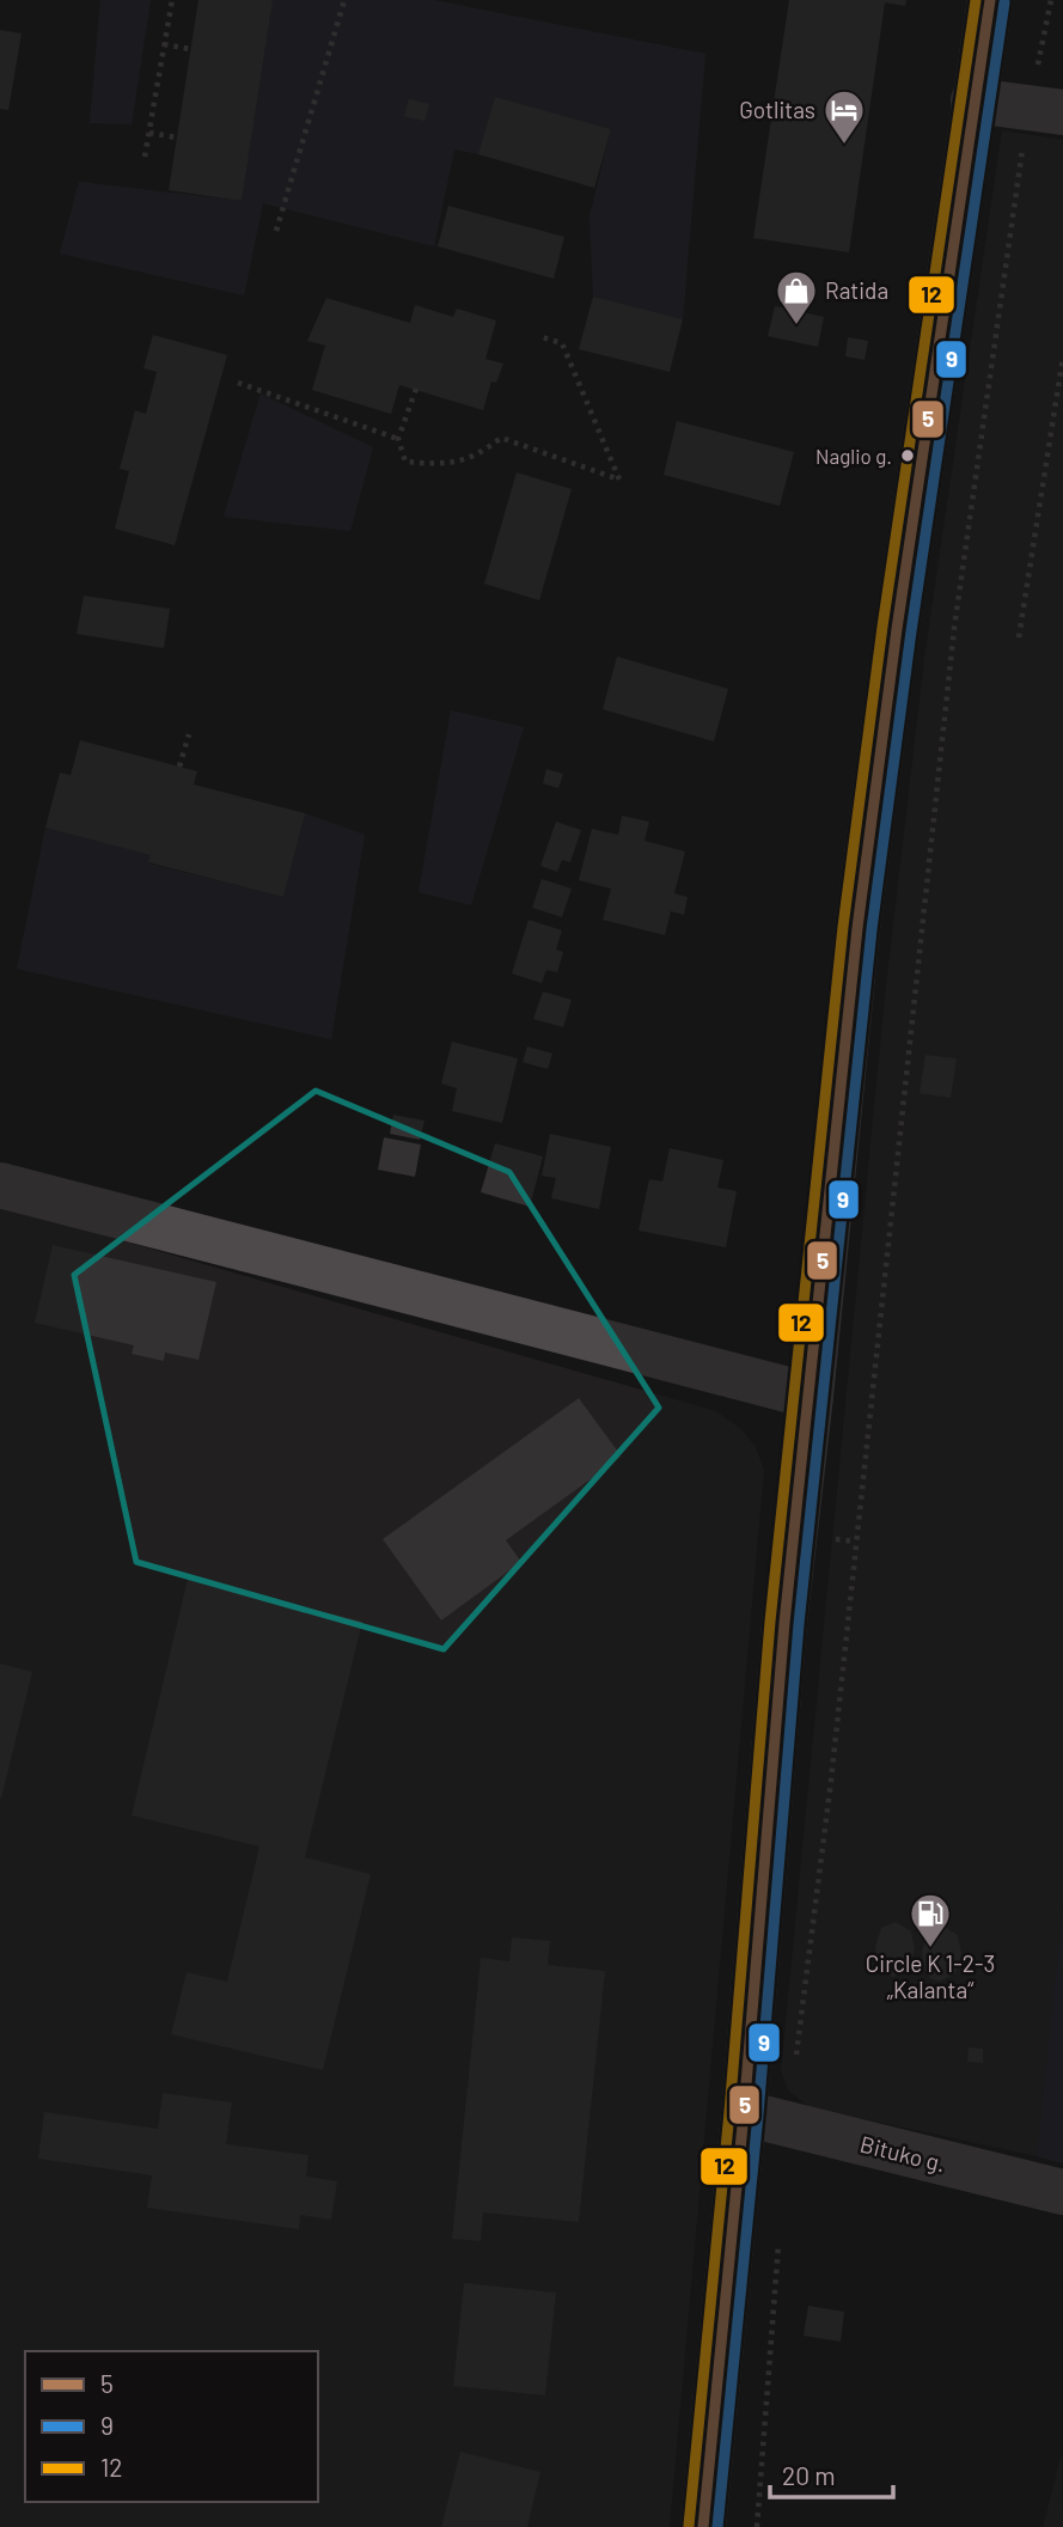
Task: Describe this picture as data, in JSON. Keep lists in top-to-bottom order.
{
  "streets": {
    "street": ["Bituko g."]
  },
  "places": {
    "hotel": ["Gotlitas"],
    "shop": ["Ratida"],
    "other": ["Naglio g."],
    "fuel station": ["Circle K 1-2-3 „Kalanta“"]
  },
  "lines": ["transit line 5", "transit line 12", "transit line 9"],
  "legend": ["5", "9", "12"],
  "scale_bar": "20 m"
}
